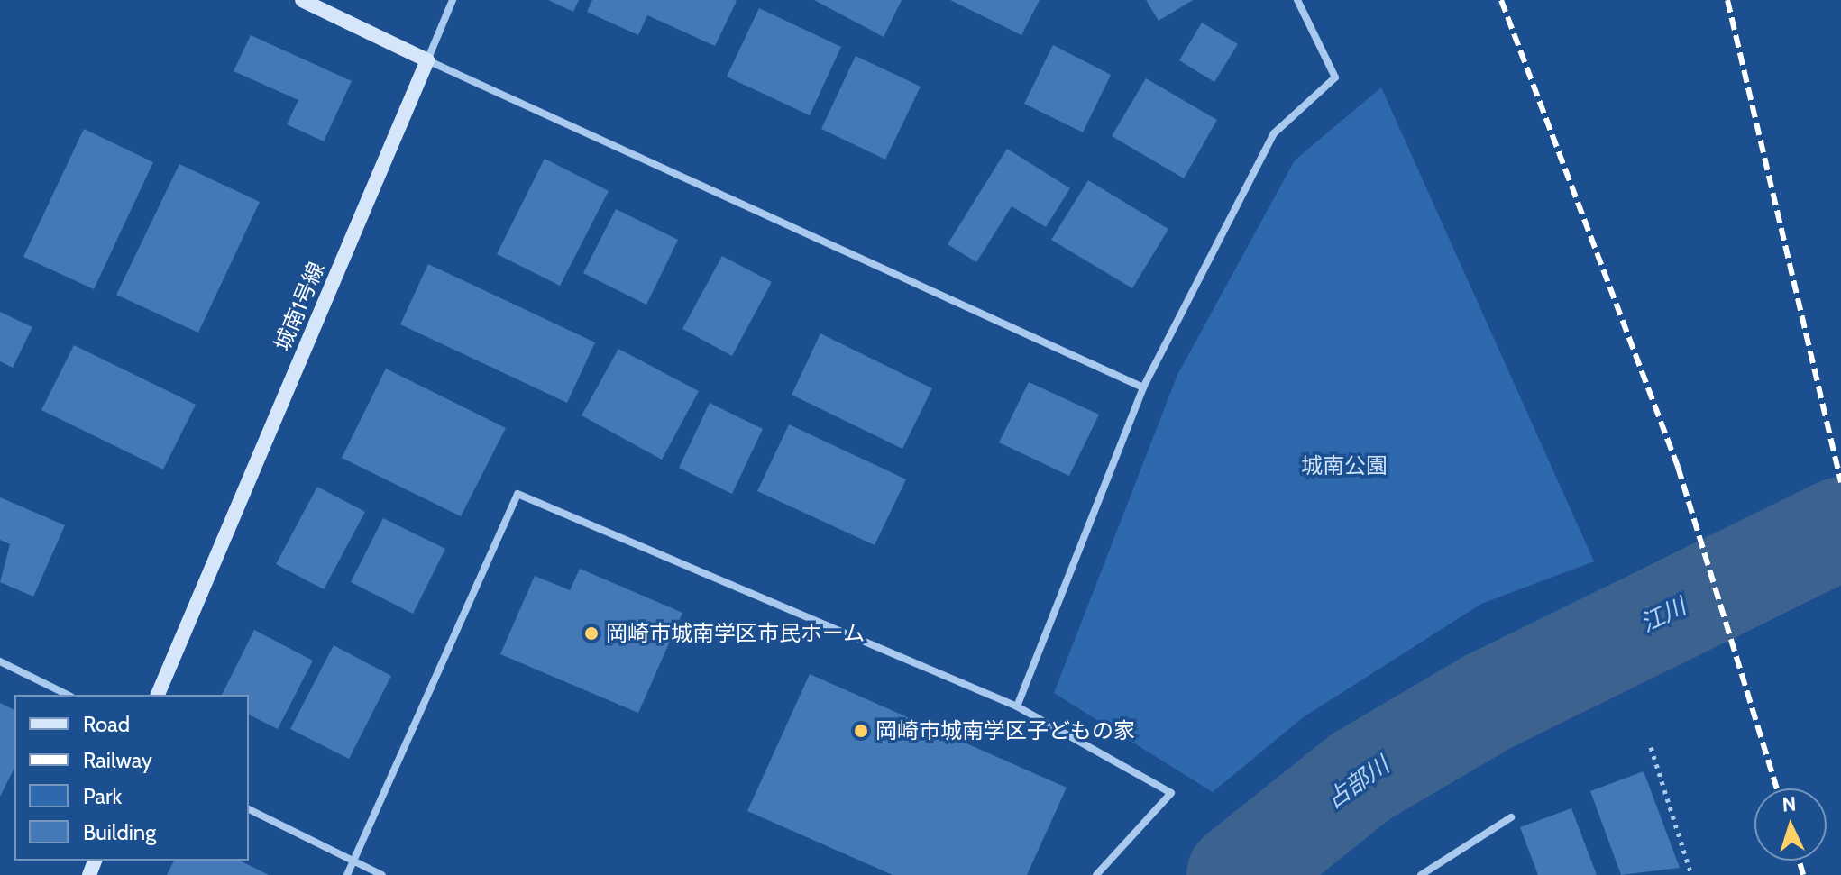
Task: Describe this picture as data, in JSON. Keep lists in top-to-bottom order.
{
  "streets": {
    "street": ["城南1号線"]
  },
  "water": ["江川", "占部川"],
  "parks": ["城南公園"],
  "places": ["岡崎市城南学区市民ホーム", "岡崎市城南学区子どもの家"],
  "legend": [
    "Road",
    "Railway",
    "Park",
    "Building"
  ],
  "north": "top"
}
